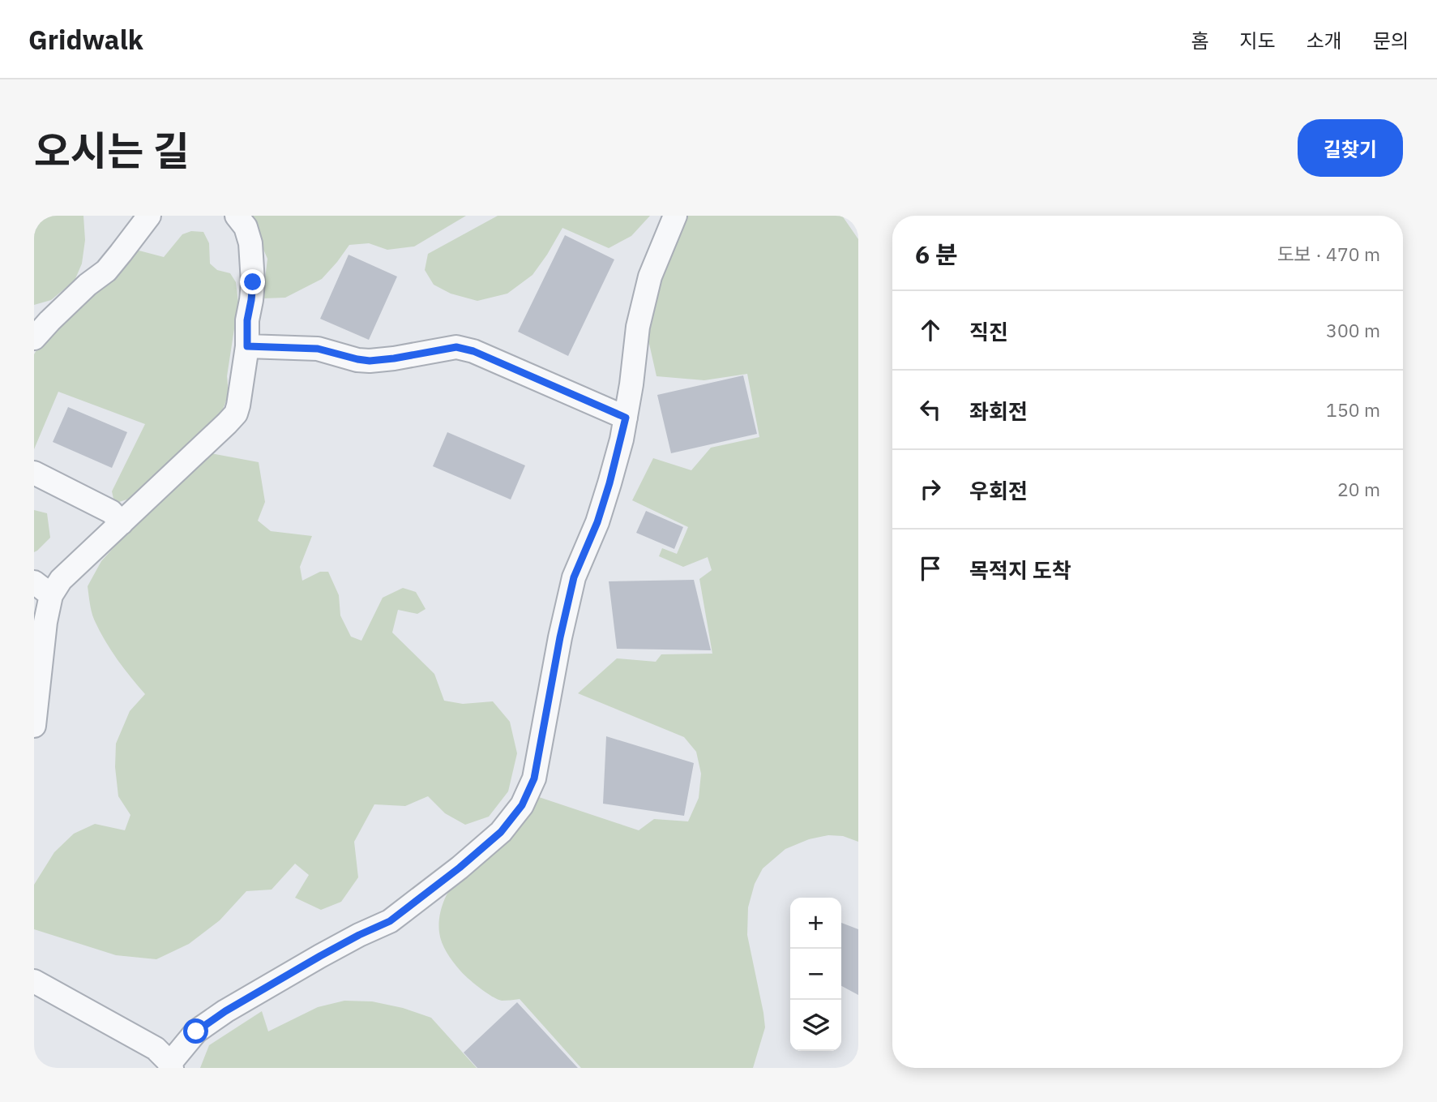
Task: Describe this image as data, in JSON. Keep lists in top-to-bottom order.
{
  "page": {
    "header": "Gridwalk",
    "nav": [
      "홈",
      "지도",
      "소개",
      "문의"
    ],
    "title": "오시는 길",
    "buttons": "길찾기",
    "heading": ["6 분", "도보 · 470 m"],
    "list": [
      ["직진", "300 m"],
      ["좌회전", "150 m"],
      ["우회전", "20 m"],
      "목적지 도착"
    ],
    "map_buttons": ["+", "−"]
  }
}
